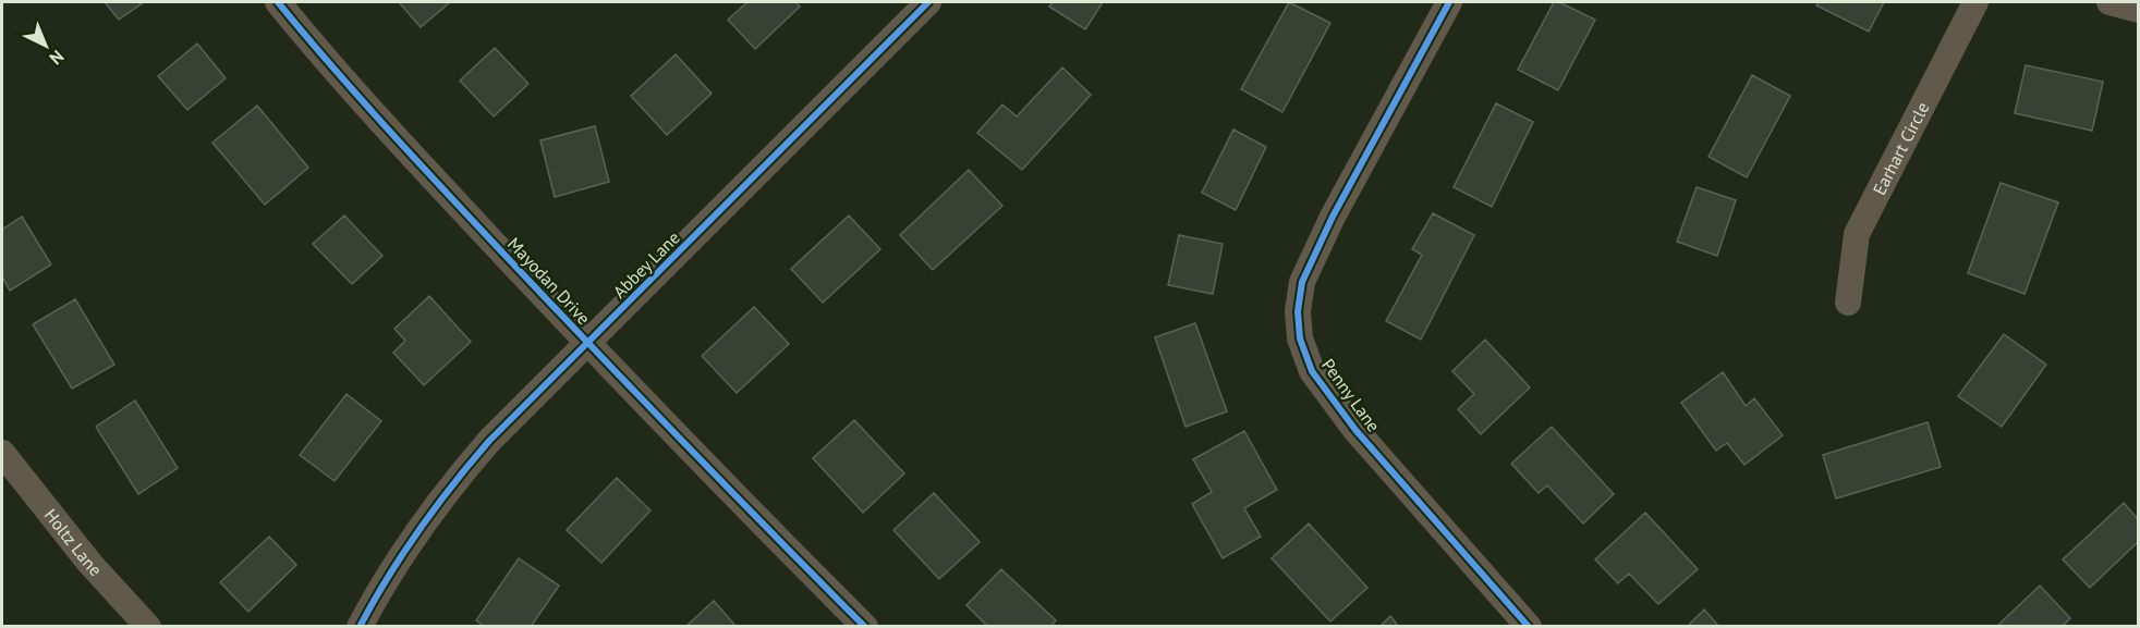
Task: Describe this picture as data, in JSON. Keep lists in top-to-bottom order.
{
  "streets": {
    "street": [
      "Earhart Circle",
      "Abbey Lane",
      "Mayodan Drive",
      "Penny Lane",
      "Holtz Lane"
    ]
  },
  "crossings": [
    ["Abbey Lane", "Mayodan Drive"]
  ],
  "north": "bottom right"
}
